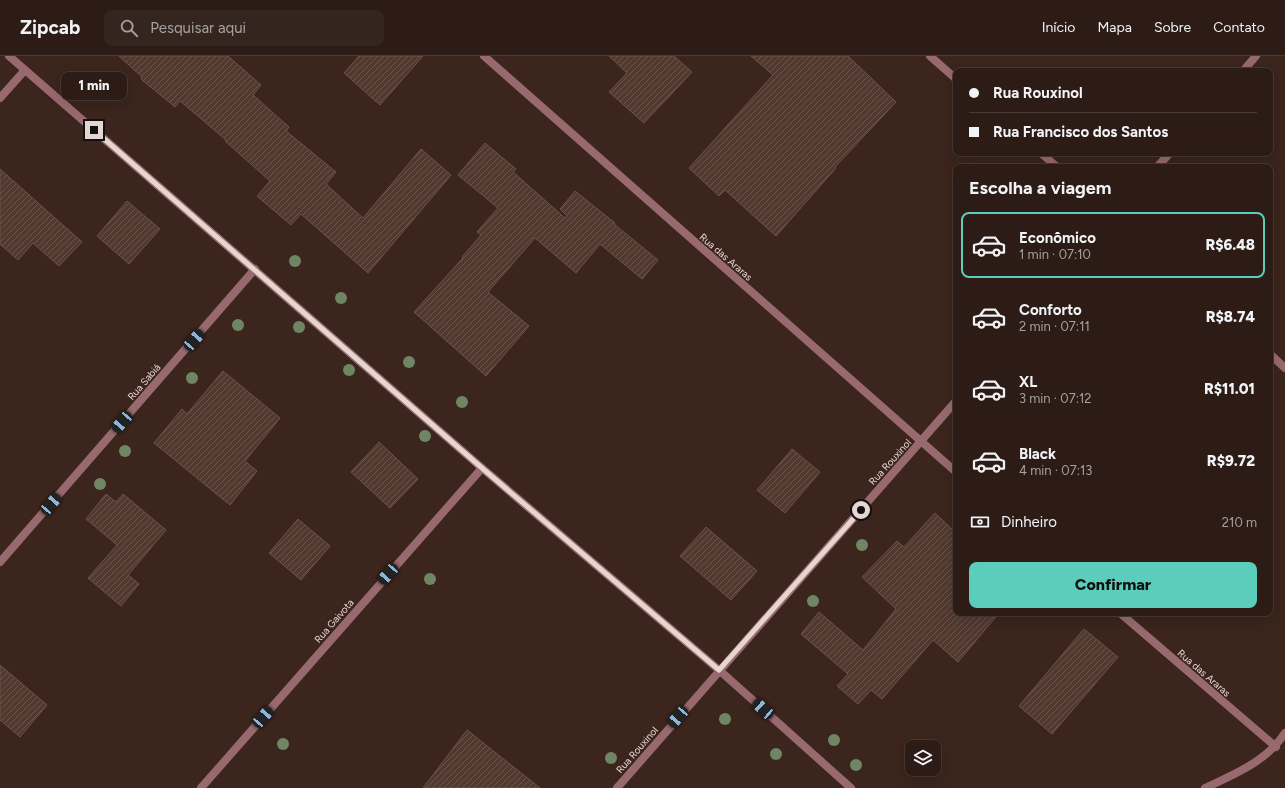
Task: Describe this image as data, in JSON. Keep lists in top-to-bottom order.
{
  "streets": {
    "street": [
      "Rua das Araras",
      "Rua Sabiá",
      "Rua Rouxinol",
      "Rua Gaivota"
    ]
  },
  "crossings": [
    ["Rua das Araras", "Rua Rouxinol"]
  ],
  "page": {
    "header": "Zipcab",
    "search": "Pesquisar aqui",
    "nav": [
      "Início",
      "Mapa",
      "Sobre",
      "Contato"
    ],
    "banner": ["Rua Rouxinol", "Rua Francisco dos Santos"],
    "bubble": "1 min",
    "heading": "Escolha a viagem",
    "list": [
      {
        "name": "Econômico",
        "note": "1 min · 07:10",
        "value": "R$6.48"
      },
      {
        "name": "Conforto",
        "note": "2 min · 07:11",
        "value": "R$8.74"
      },
      {
        "name": "XL",
        "note": "3 min · 07:12",
        "value": "R$11.01"
      },
      {
        "name": "Black",
        "note": "4 min · 07:13",
        "value": "R$9.72"
      }
    ],
    "pay": ["Dinheiro", "210 m"],
    "buttons": "Confirmar"
  }
}
